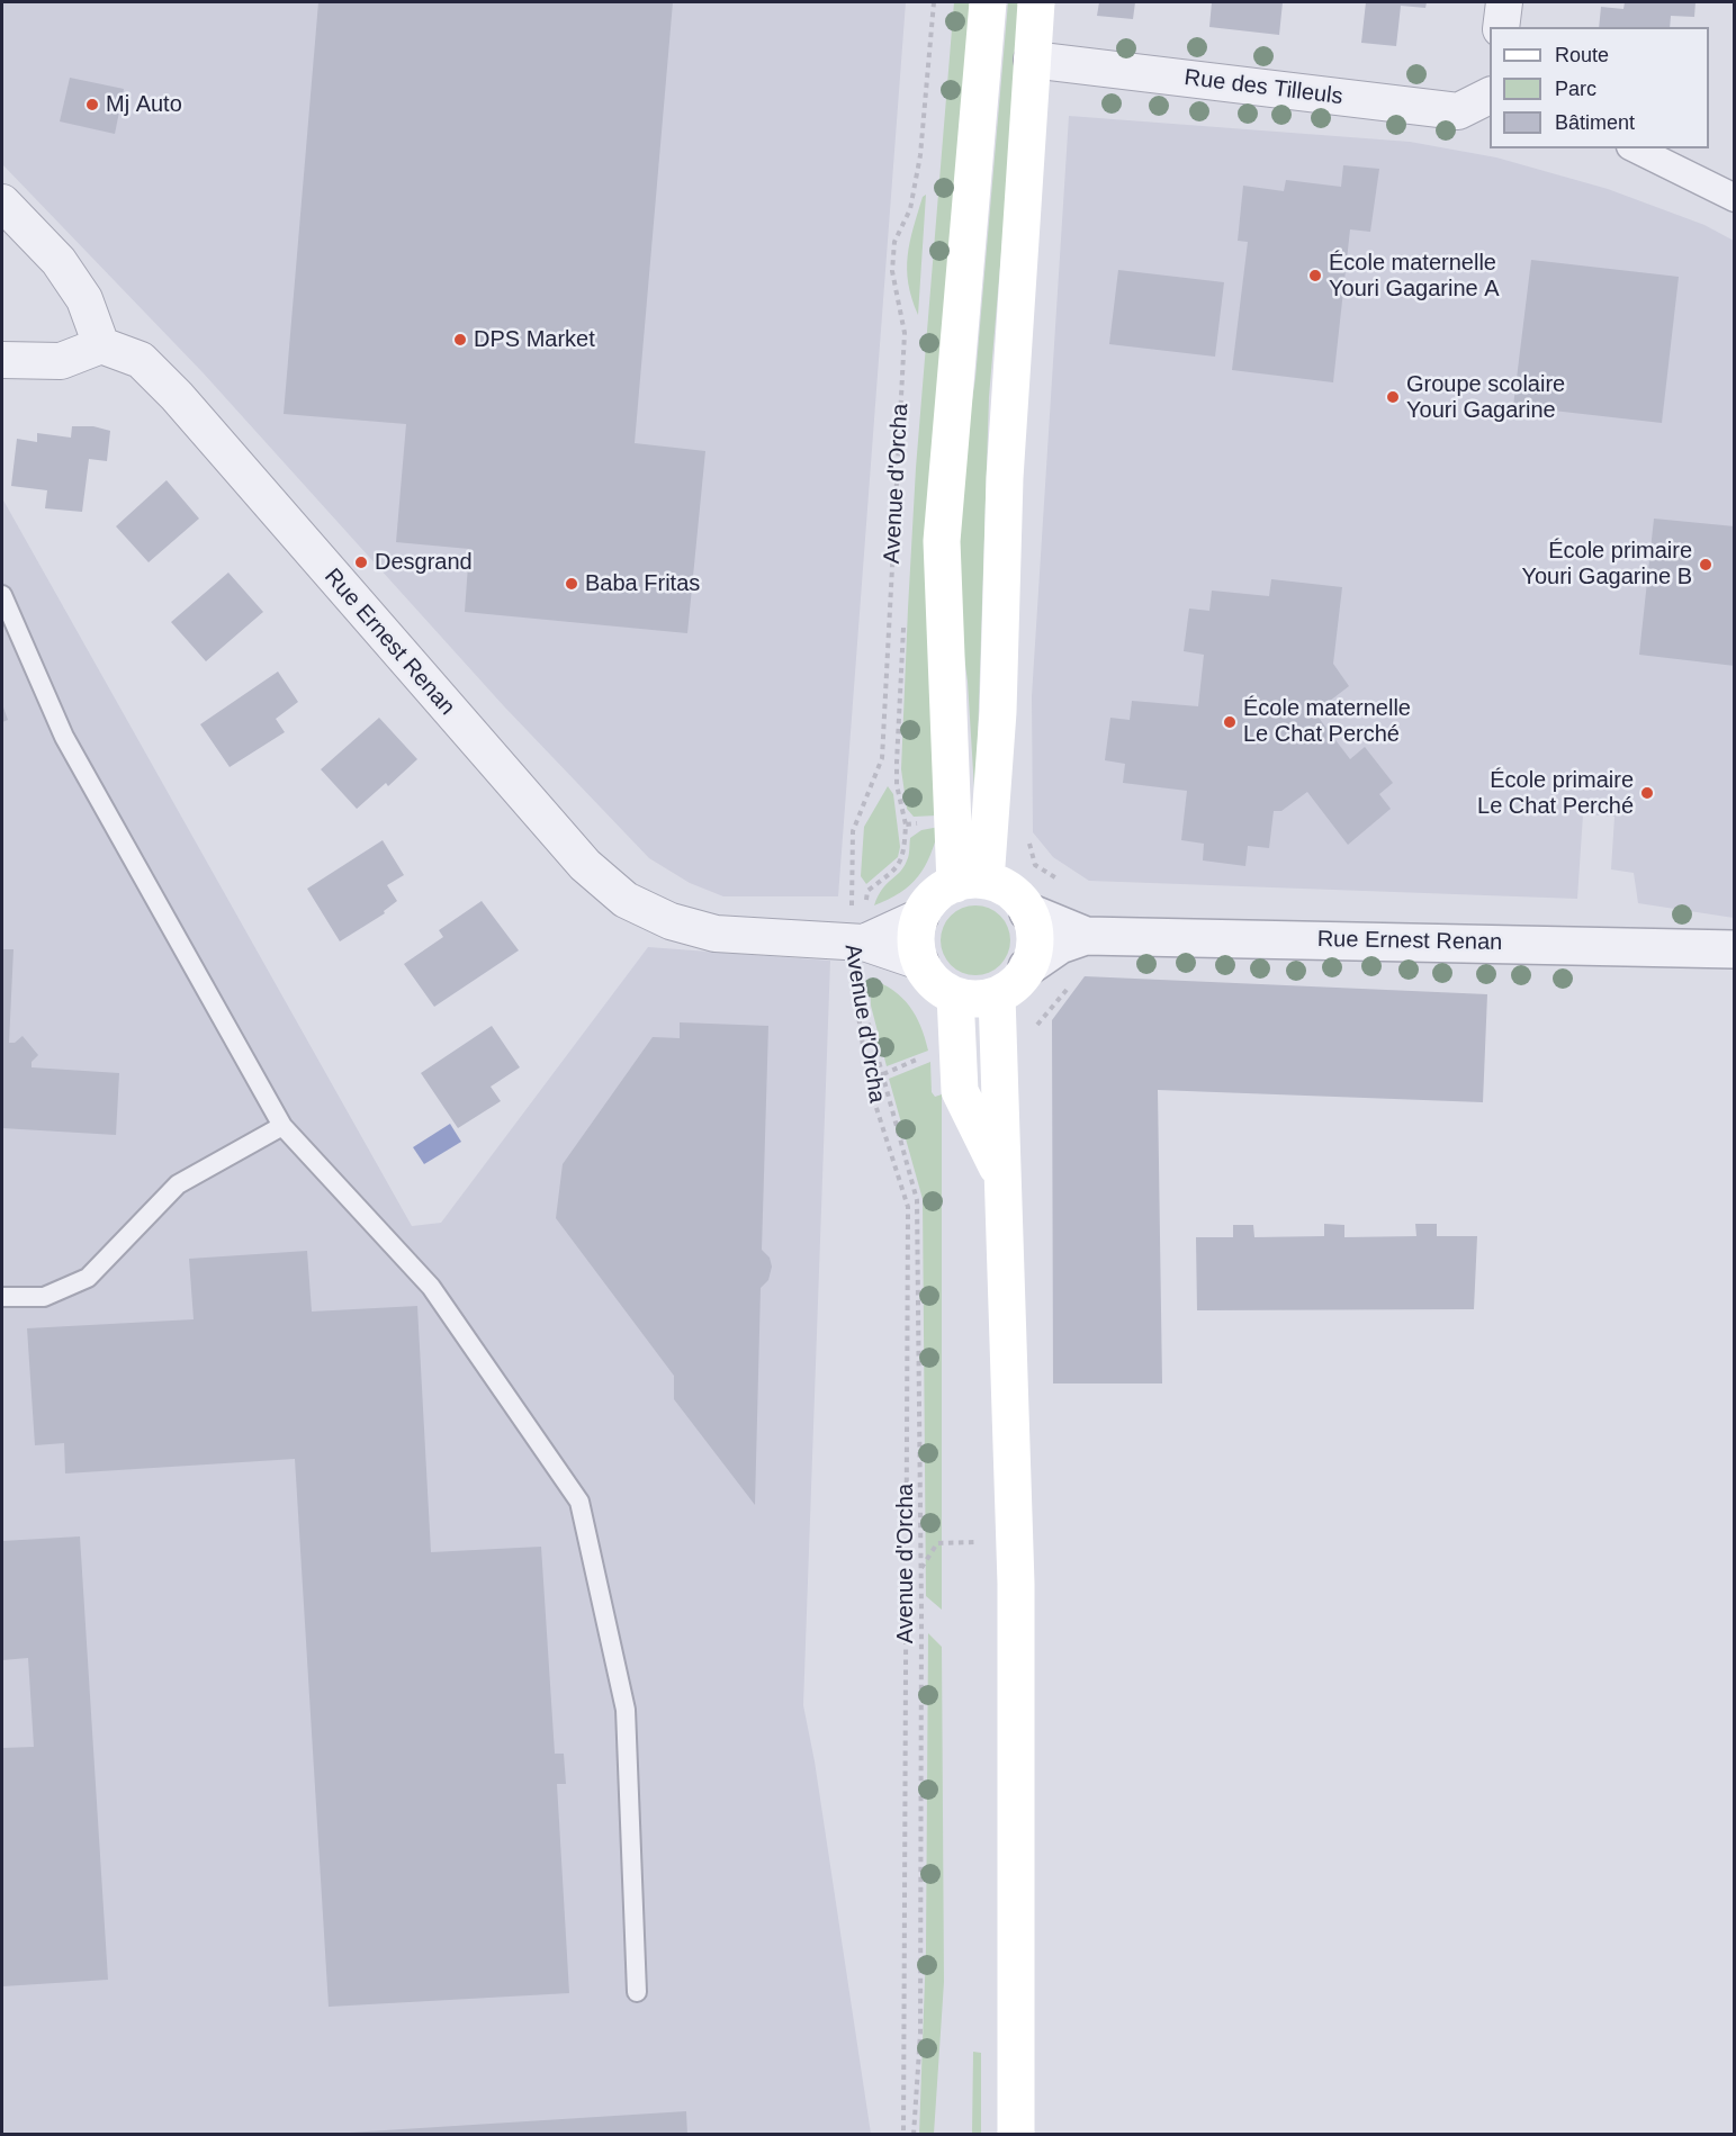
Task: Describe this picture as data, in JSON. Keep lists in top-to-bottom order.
{
  "streets": {
    "street": ["Rue des Tilleuls", "Rue Ernest Renan"],
    "path": ["Avenue d'Orcha"]
  },
  "crossings": [
    ["Avenue d'Orcha", "Rue Ernest Renan"]
  ],
  "places": [
    "Mj Auto",
    "École maternelle Youri Gagarine A",
    "DPS Market",
    "Groupe scolaire Youri Gagarine",
    "Desgrand",
    "École primaire Youri Gagarine B",
    "Baba Fritas",
    "École maternelle Le Chat Perché",
    "École primaire Le Chat Perché"
  ],
  "legend": ["Route", "Parc", "Bâtiment"]
}
